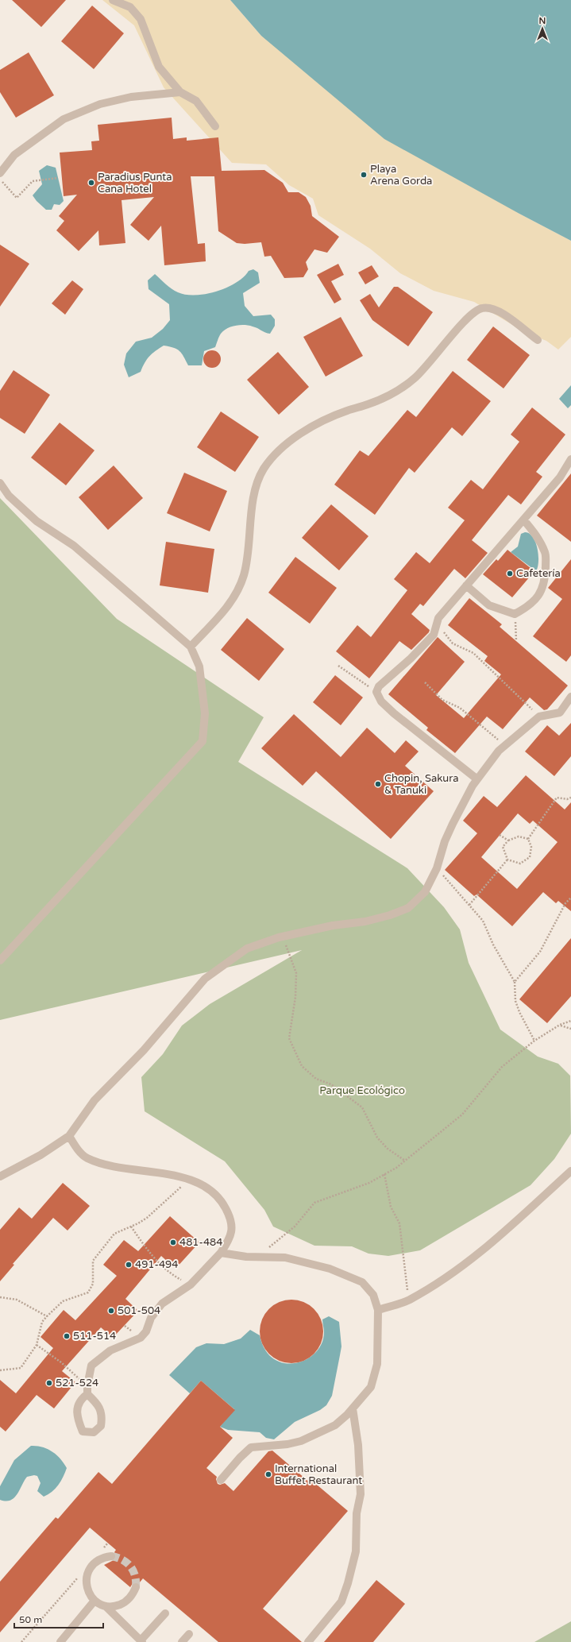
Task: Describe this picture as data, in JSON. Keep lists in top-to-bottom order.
{
  "parks": ["Parque Ecológico"],
  "places": [
    "Playa Arena Gorda",
    "Paradius Punta Cana Hotel",
    "Cafetería",
    "Chopin, Sakura & Tanuki",
    "481-484",
    "491-494",
    "501-504",
    "511-514",
    "521-524",
    "International Buffet Restaurant"
  ],
  "scale_bar": "50 m",
  "north": "top"
}
